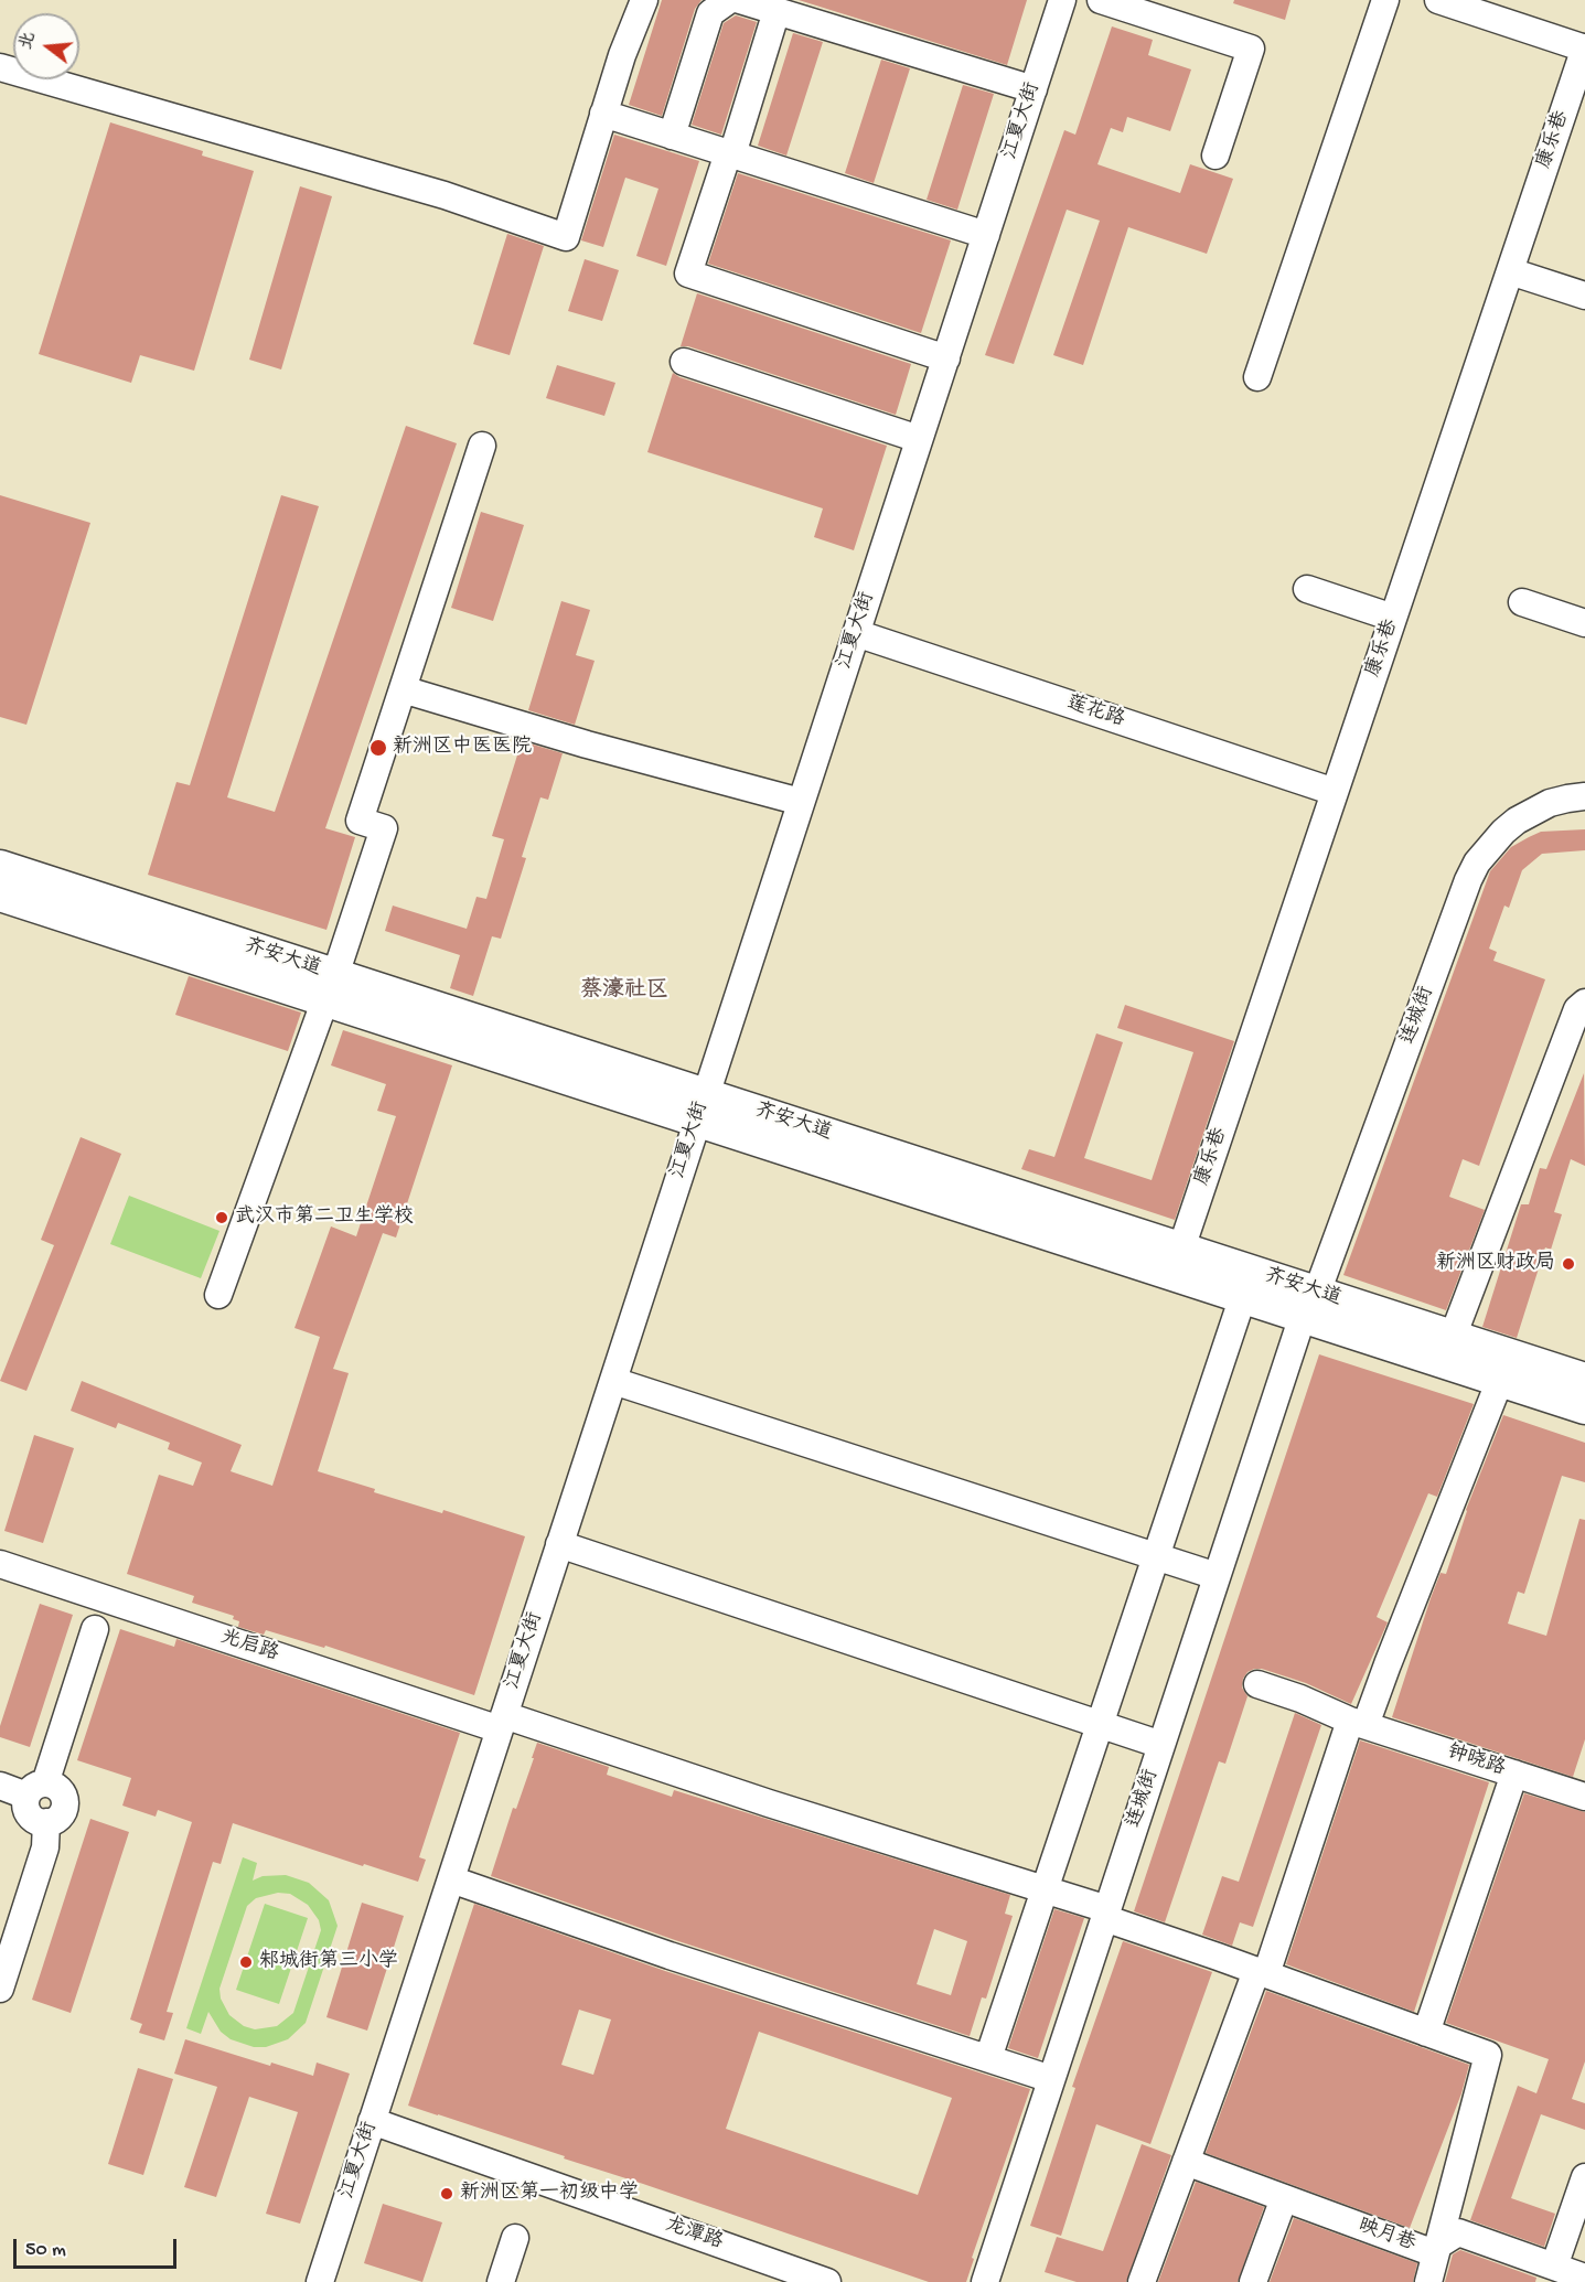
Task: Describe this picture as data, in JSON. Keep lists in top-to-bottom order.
{
  "streets": {
    "main road": ["齐安大道"],
    "street": [
      "江夏大街",
      "康乐巷",
      "莲花路",
      "连城街",
      "光启路",
      "钟晓路",
      "龙潭路",
      "映月巷"
    ]
  },
  "crossings": [
    ["江夏大街", "莲花路"],
    ["江夏大街", "齐安大道"],
    ["江夏大街", "光启路"],
    ["江夏大街", "龙潭路"],
    ["康乐巷", "莲花路"],
    ["康乐巷", "齐安大道"],
    ["齐安大道", "连城街"],
    ["连城街", "光启路"],
    ["光启路", "映月巷"]
  ],
  "districts": ["蔡濠社区"],
  "places": [
    "新洲区中医医院",
    "武汉市第二卫生学校",
    "新洲区财政局",
    "邾城街第三小学",
    "新洲区第一初级中学"
  ],
  "scale_bar": "50 m",
  "north": "left"
}
